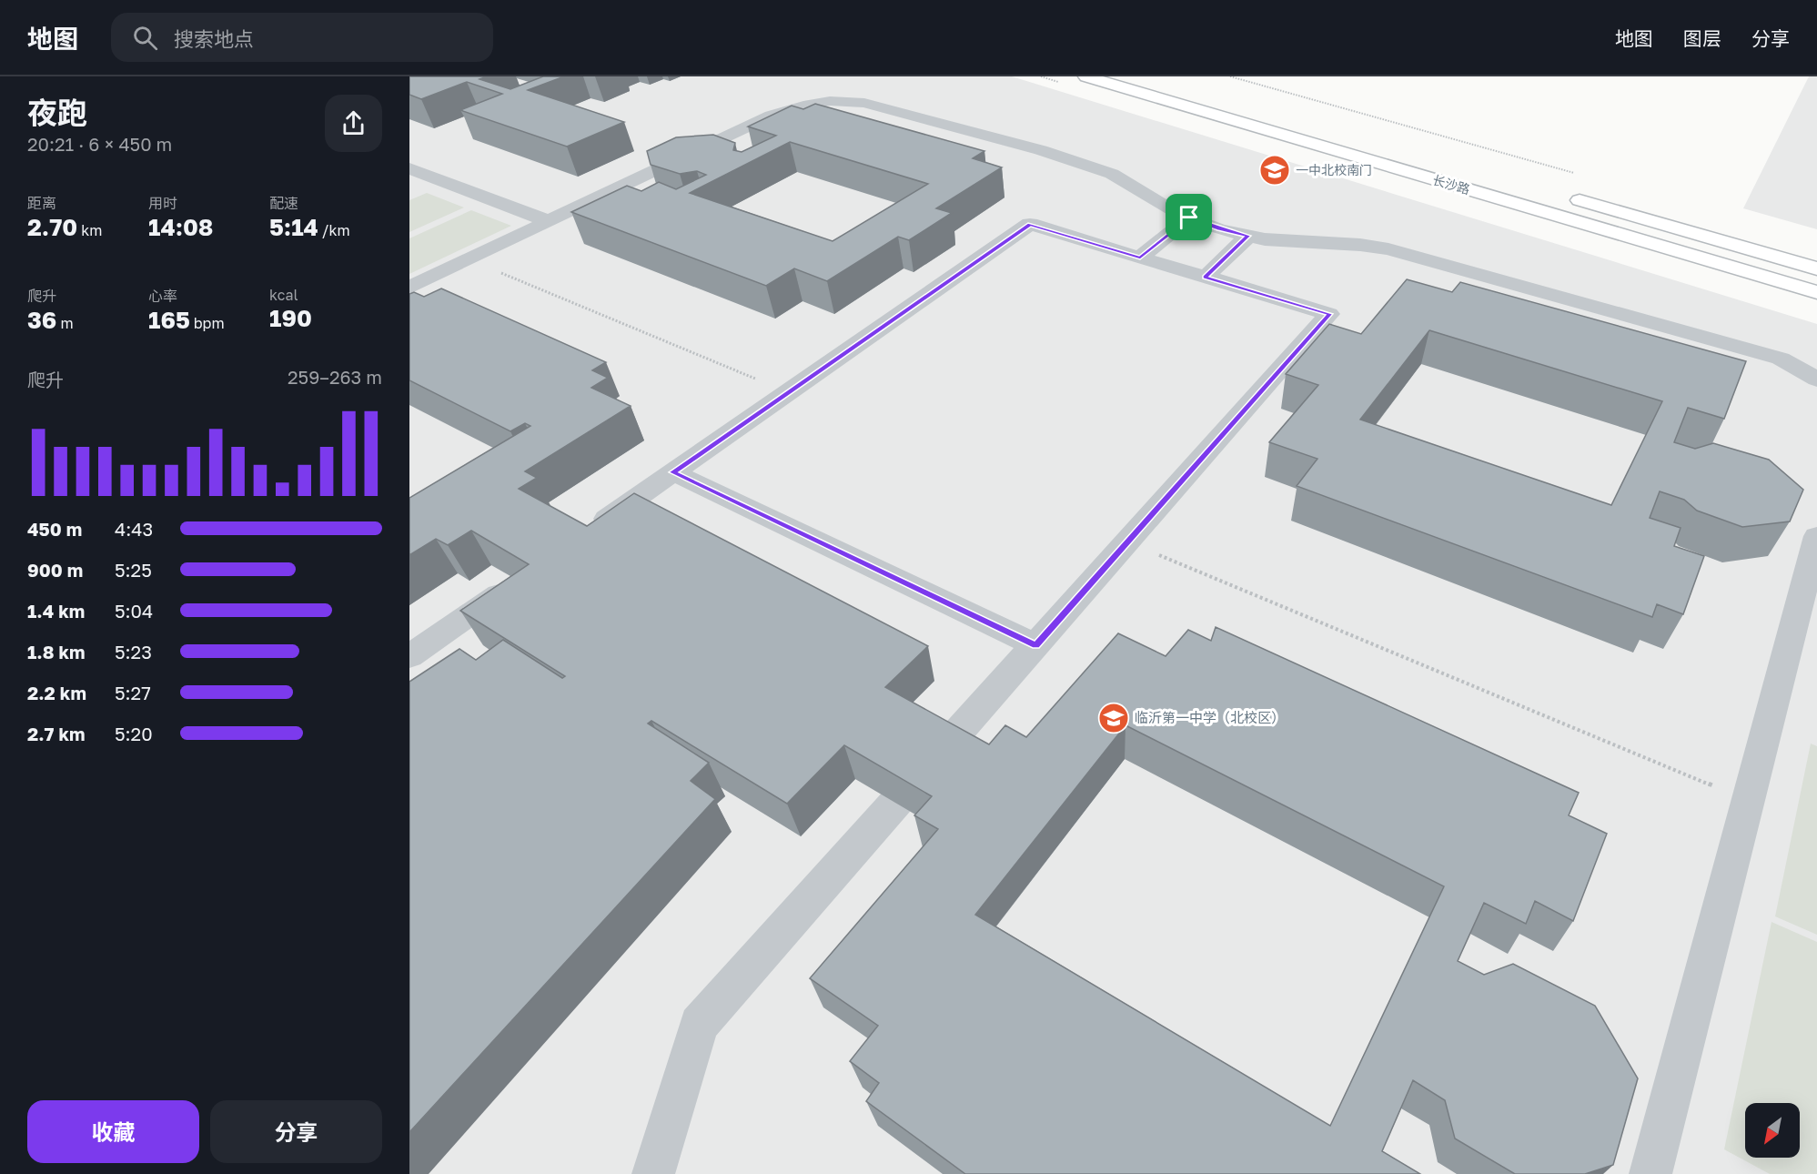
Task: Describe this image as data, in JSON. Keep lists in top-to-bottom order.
{
  "streets": {
    "main road": ["长沙路"]
  },
  "places": {
    "school or university": ["一中北校南门", "临沂第一中学（北校区）"]
  },
  "north": "bottom left",
  "page": {
    "header": "地图",
    "search": "搜索地点",
    "nav": ["地图", "图层", "分享"],
    "heading": ["夜跑", "20:21 · 6 × 450 m"],
    "stats": [
      ["距离", "2.70 km"],
      ["用时", "14:08"],
      ["配速", "5:14 /km"],
      ["爬升", "36 m"],
      ["心率", "165 bpm"],
      ["kcal", "190"]
    ],
    "chart": ["爬升", "259–263 m"],
    "list": [
      {
        "name": "450 m",
        "note": "4:43"
      },
      {
        "name": "900 m",
        "note": "5:25"
      },
      {
        "name": "1.4 km",
        "note": "5:04"
      },
      {
        "name": "1.8 km",
        "note": "5:23"
      },
      {
        "name": "2.2 km",
        "note": "5:27"
      },
      {
        "name": "2.7 km",
        "note": "5:20"
      }
    ],
    "buttons": ["收藏", "分享"]
  }
}
